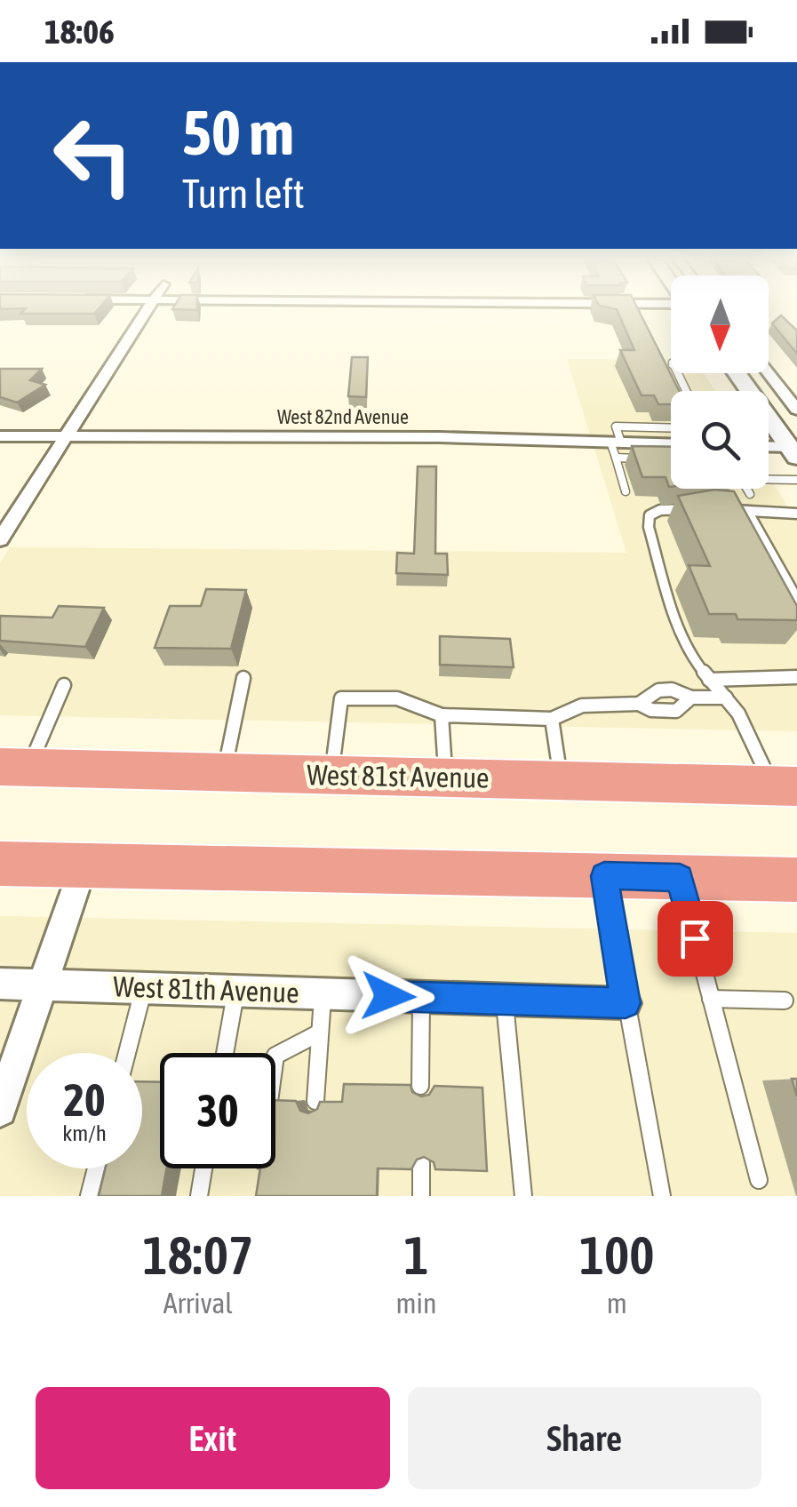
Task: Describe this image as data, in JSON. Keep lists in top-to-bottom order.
{
  "streets": {
    "main road": ["West 81st Avenue"],
    "street": ["West 82nd Avenue", "West 81th Avenue"]
  },
  "north": "bottom",
  "page": {
    "status": "18:06",
    "turn": ["50 m", "Turn left"],
    "speed": "20 km/h",
    "limit": "30",
    "eta": [
      "18:07",
      "Arrival",
      "1",
      "min",
      "100",
      "m"
    ],
    "buttons": ["Exit", "Share"]
  }
}
